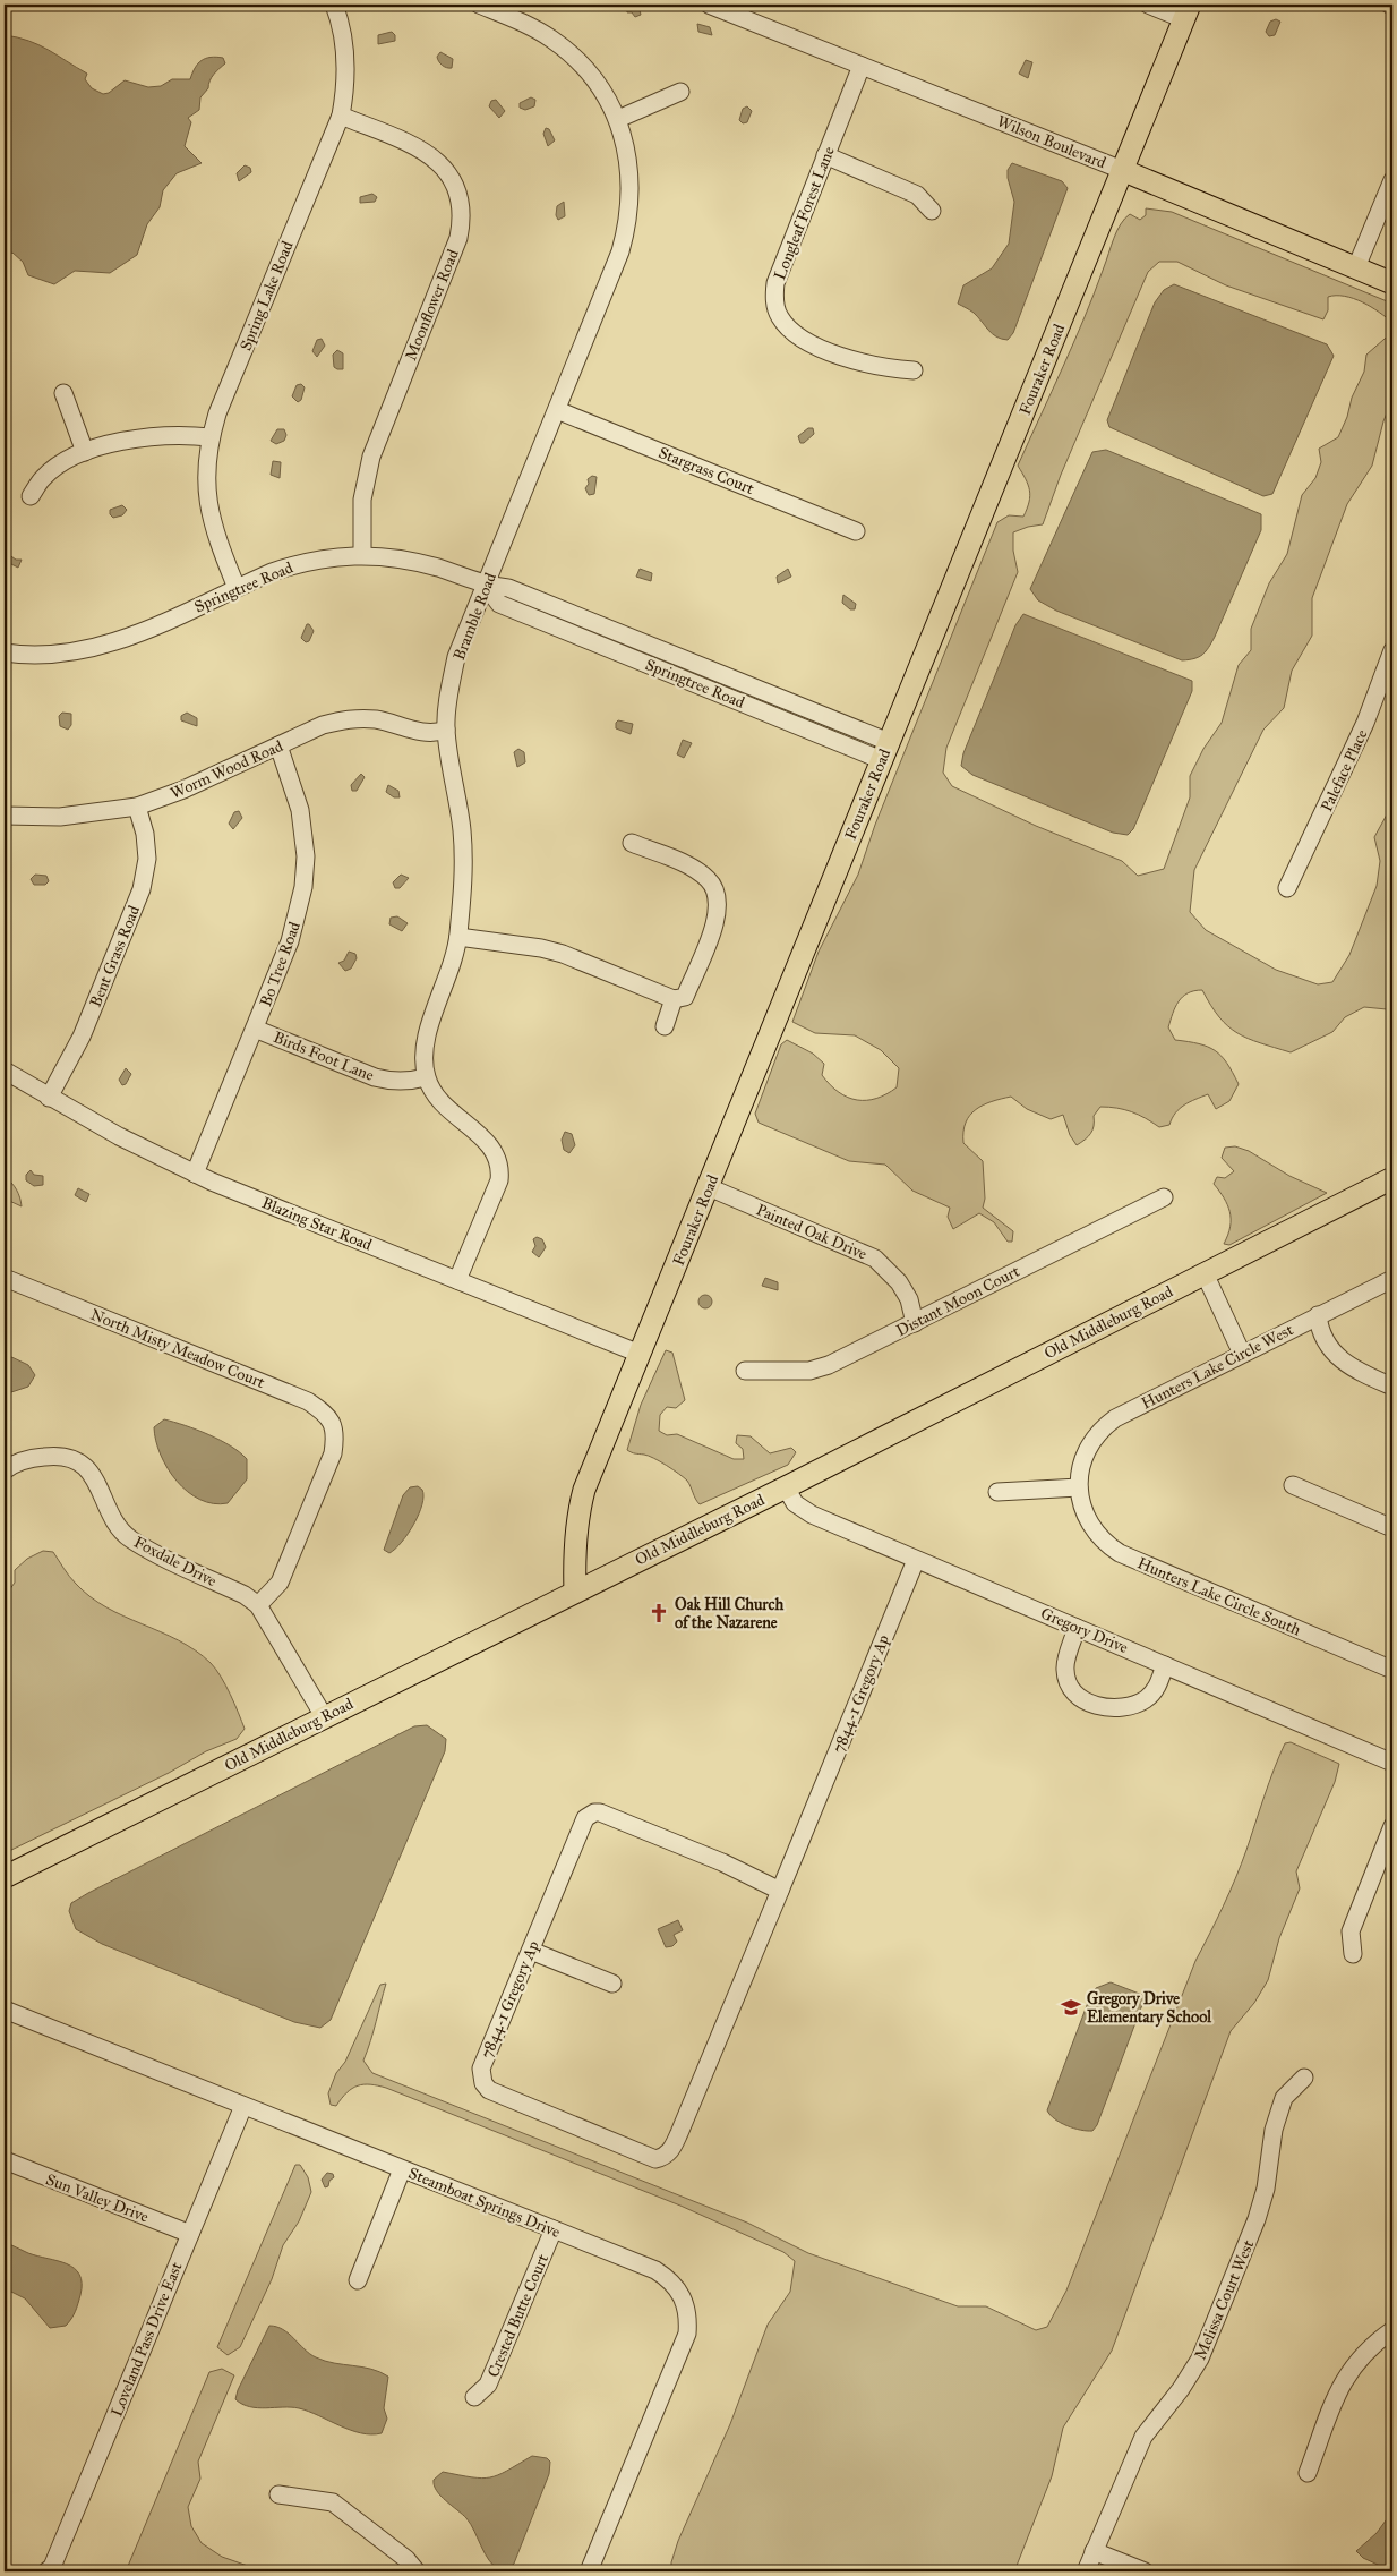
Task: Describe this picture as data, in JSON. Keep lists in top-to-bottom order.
{
  "streets": {
    "main road": ["Wilson Boulevard", "Fouraker Road", "Old Middleburg Road"],
    "street": [
      "Longleaf Forest Lane",
      "Spring Lake Road",
      "Moonflower Road",
      "Stargrass Court",
      "Springtree Road",
      "Bramble Road",
      "Worm Wood Road",
      "Paleface Place",
      "Bent Grass Road",
      "Bo Tree Road",
      "Birds Foot Lane",
      "Blazing Star Road",
      "Painted Oak Drive",
      "Distant Moon Court",
      "North Misty Meadow Court",
      "Hunters Lake Circle West",
      "Foxdale Drive",
      "Hunters Lake Circle South",
      "Gregory Drive",
      "7844-1 Gregory Ap",
      "Sun Valley Drive",
      "Steamboat Springs Drive",
      "Melissa Court West",
      "Crested Butte Court",
      "Loveland Pass Drive East"
    ]
  },
  "crossings": [
    ["Wilson Boulevard", "Longleaf Forest Lane"],
    ["Wilson Boulevard", "Fouraker Road"],
    ["Spring Lake Road", "Moonflower Road"],
    ["Spring Lake Road", "Springtree Road"],
    ["Moonflower Road", "Springtree Road"],
    ["Fouraker Road", "Springtree Road"],
    ["Fouraker Road", "Blazing Star Road"],
    ["Fouraker Road", "Painted Oak Drive"],
    ["Fouraker Road", "Old Middleburg Road"],
    ["Stargrass Court", "Bramble Road"],
    ["Springtree Road", "Bramble Road"],
    ["Bramble Road", "Worm Wood Road"],
    ["Bramble Road", "Birds Foot Lane"],
    ["Bramble Road", "Blazing Star Road"],
    ["Worm Wood Road", "Bent Grass Road"],
    ["Worm Wood Road", "Bo Tree Road"],
    ["Bent Grass Road", "Blazing Star Road"],
    ["Bo Tree Road", "Birds Foot Lane"],
    ["Bo Tree Road", "Blazing Star Road"],
    ["Painted Oak Drive", "Distant Moon Court"],
    ["Old Middleburg Road", "Foxdale Drive"],
    ["Old Middleburg Road", "Gregory Drive"],
    ["North Misty Meadow Court", "Foxdale Drive"],
    ["Hunters Lake Circle West", "Hunters Lake Circle South"],
    ["Gregory Drive", "7844-1 Gregory Ap"],
    ["Sun Valley Drive", "Loveland Pass Drive East"],
    ["Steamboat Springs Drive", "Crested Butte Court"],
    ["Steamboat Springs Drive", "Loveland Pass Drive East"]
  ],
  "places": {
    "church": ["Oak Hill Church of the Nazarene"],
    "school or university": ["Gregory Drive Elementary School"]
  }
}
